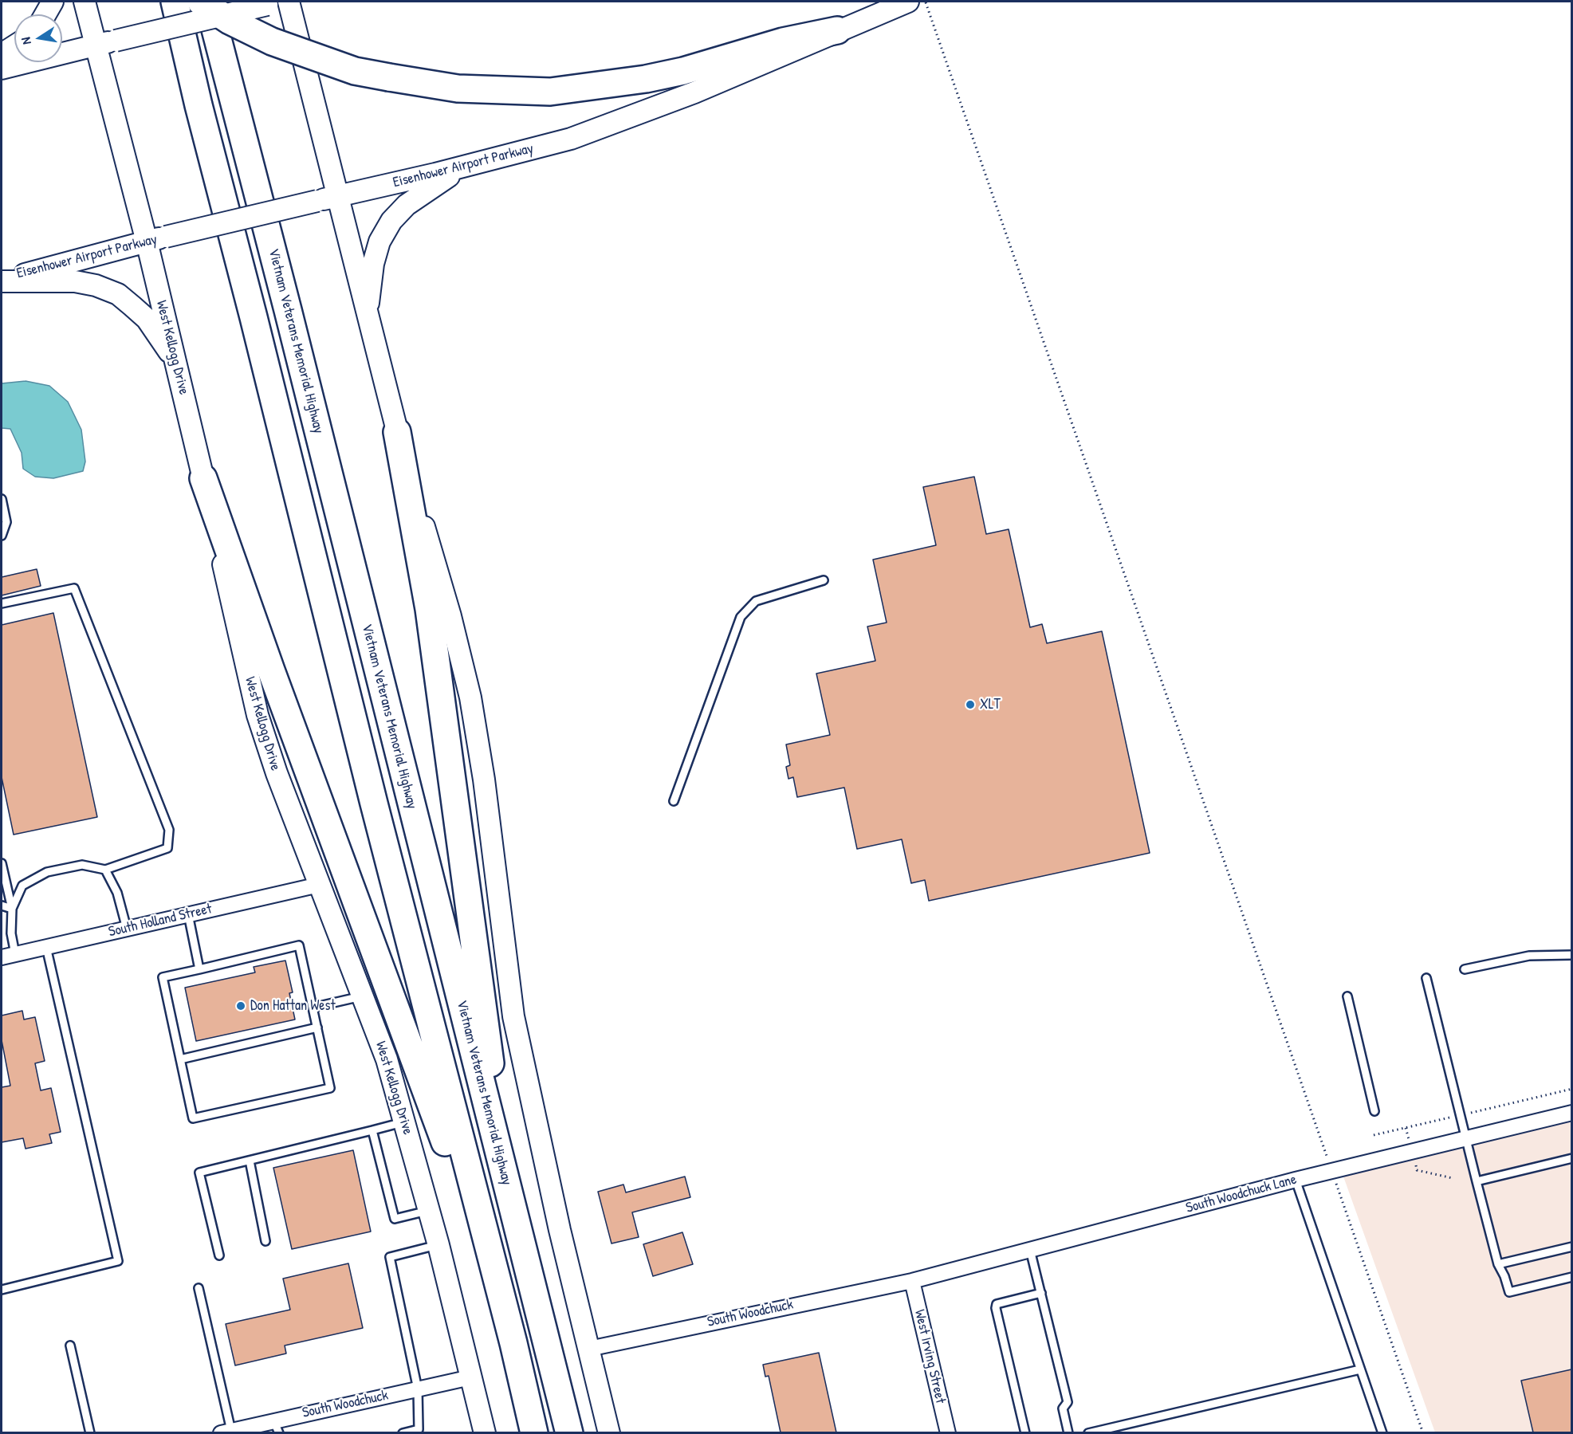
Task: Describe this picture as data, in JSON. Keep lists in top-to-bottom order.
{
  "streets": {
    "highway": ["Vietnam Veterans Memorial Highway"],
    "main road": ["Eisenhower Airport Parkway", "West Kellogg Drive"],
    "street": [
      "South Holland Street",
      "South Woodchuck Lane",
      "South Woodchuck",
      "West Irving Street"
    ]
  },
  "crossings": [
    ["Eisenhower Airport Parkway", "West Kellogg Drive"],
    ["West Kellogg Drive", "South Holland Street"],
    ["West Kellogg Drive", "South Woodchuck"],
    ["South Woodchuck Lane", "South Woodchuck"],
    ["South Woodchuck Lane", "West Irving Street"],
    ["South Woodchuck", "West Irving Street"]
  ],
  "places": ["XLT", "Don Hattan West"],
  "north": "left"
}
